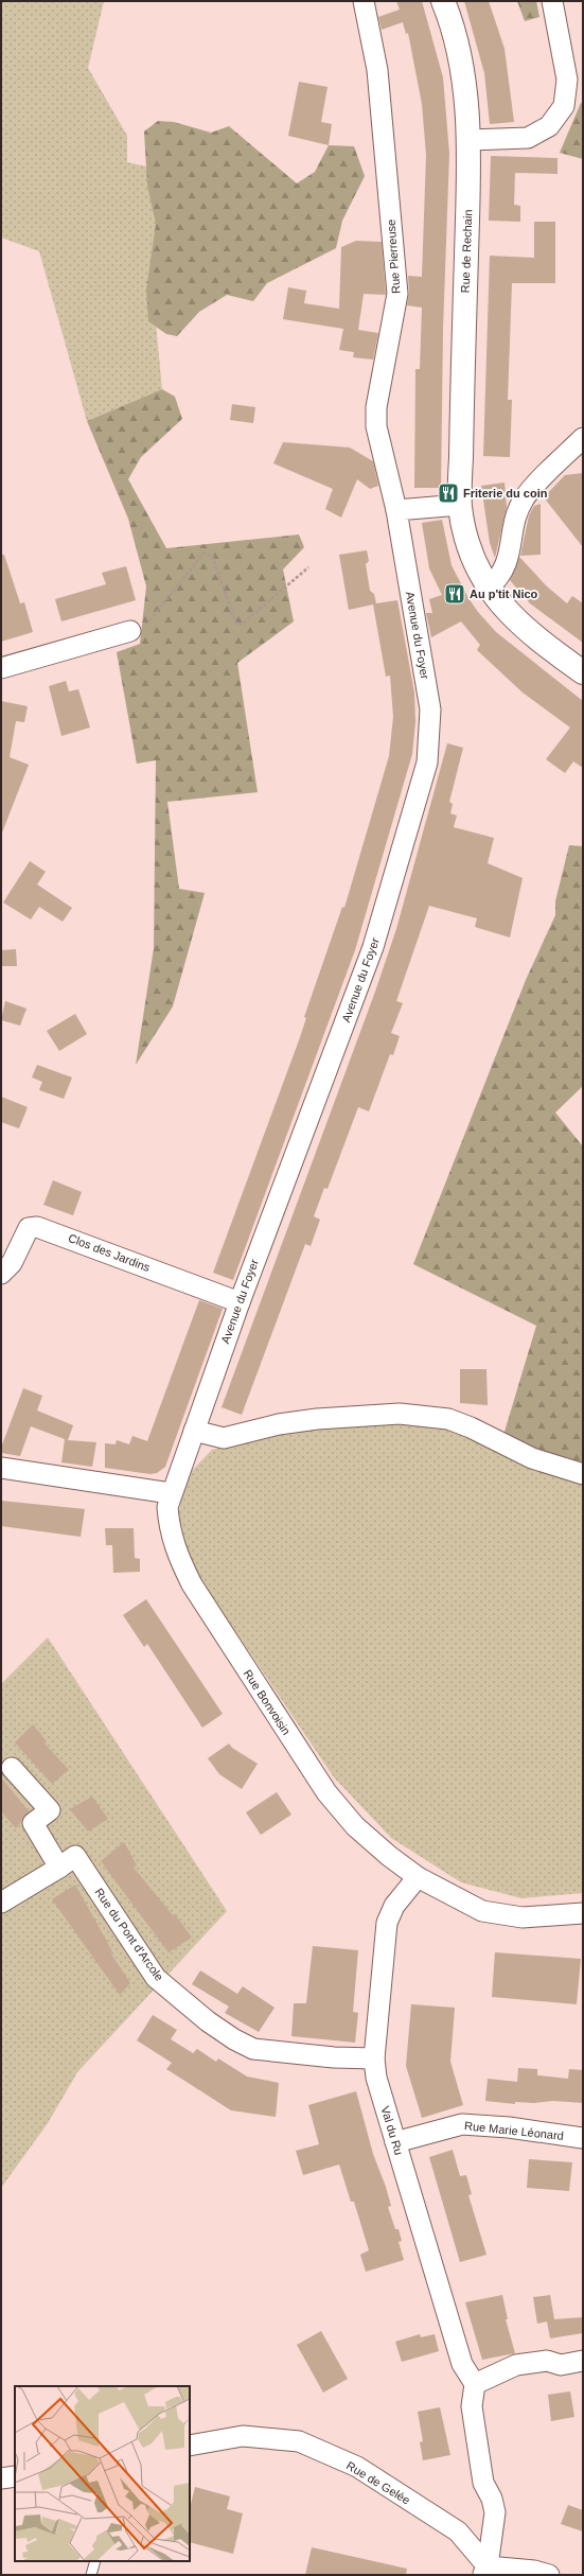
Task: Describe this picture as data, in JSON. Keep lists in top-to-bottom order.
{
  "streets": {
    "main road": ["Rue de Rechain"],
    "street": [
      "Rue Pierreuse",
      "Avenue du Foyer",
      "Clos des Jardins",
      "Rue Bonvoisin",
      "Rue du Pont d'Arcole",
      "Val du Ru",
      "Rue Marie Léonard",
      "Rue de Gelée"
    ]
  },
  "crossings": [
    ["Rue Pierreuse", "Avenue du Foyer"],
    ["Avenue du Foyer", "Clos des Jardins"],
    ["Avenue du Foyer", "Rue Bonvoisin"],
    ["Rue Bonvoisin", "Val du Ru"],
    ["Rue du Pont d'Arcole", "Val du Ru"],
    ["Val du Ru", "Rue Marie Léonard"]
  ],
  "places": {
    "restaurant": ["Friterie du coin", "Au p'tit Nico"]
  }
}
